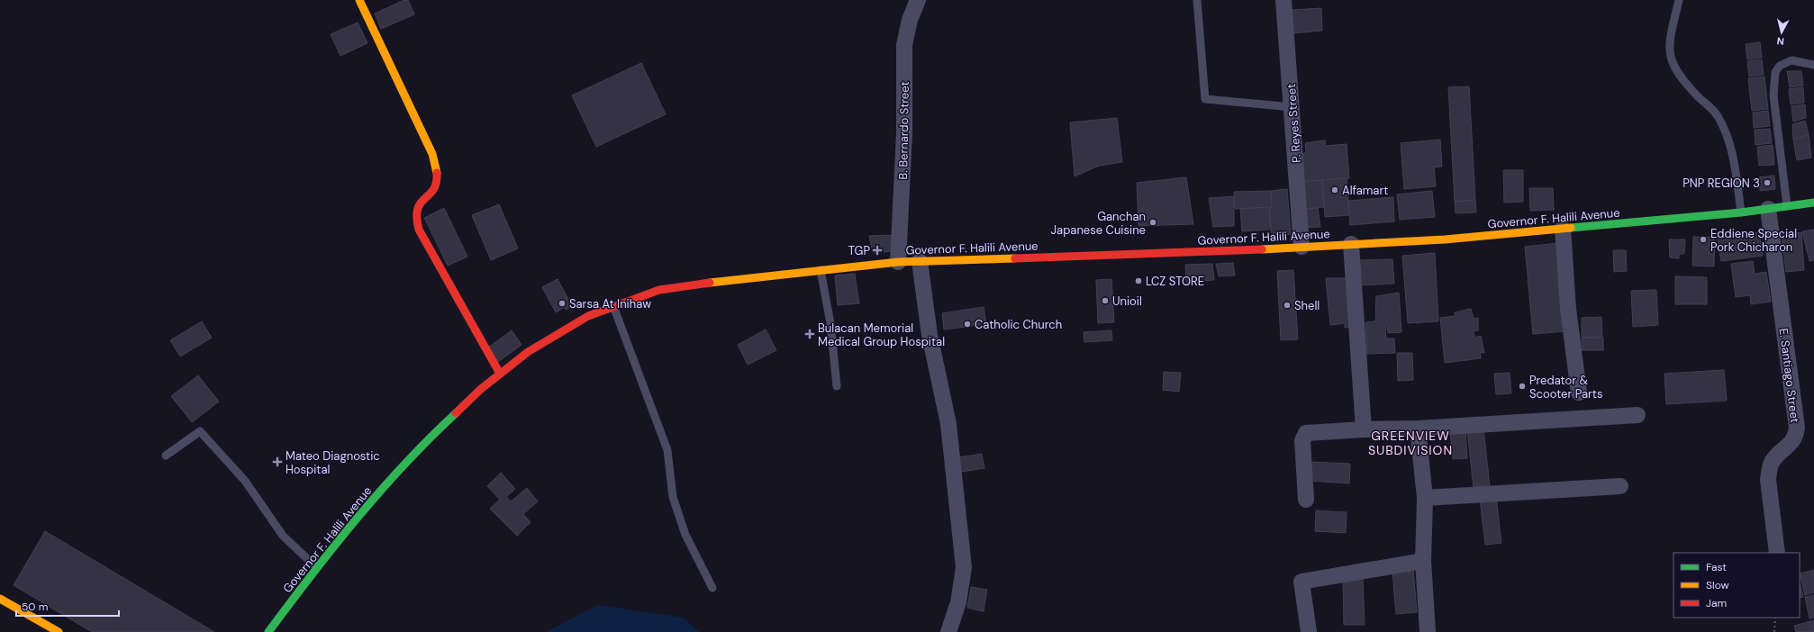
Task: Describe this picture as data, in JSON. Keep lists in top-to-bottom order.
{
  "streets": {
    "main road": ["Governor F. Halili Avenue"],
    "street": ["P. Reyes Street", "B. Bernardo Street", "E. Santiago Street"]
  },
  "crossings": [
    ["P. Reyes Street", "Governor F. Halili Avenue"],
    ["B. Bernardo Street", "Governor F. Halili Avenue"],
    ["Governor F. Halili Avenue", "E. Santiago Street"]
  ],
  "districts": ["GREENVIEW SUBDIVISION"],
  "places": {
    "other": [
      "PNP REGION 3",
      "Alfamart",
      "Ganchan Japanese Cuisine",
      "Eddiene Special Pork Chicharon",
      "LCZ STORE",
      "Unioil",
      "Sarsa At Inihaw",
      "Shell",
      "Catholic Church",
      "Predator & Scooter Parts"
    ],
    "health": ["TGP", "Bulacan Memorial Medical Group Hospital", "Mateo Diagnostic Hospital"]
  },
  "legend": ["Fast", "Slow", "Jam"],
  "scale_bar": "50 m",
  "north": "bottom"
}
